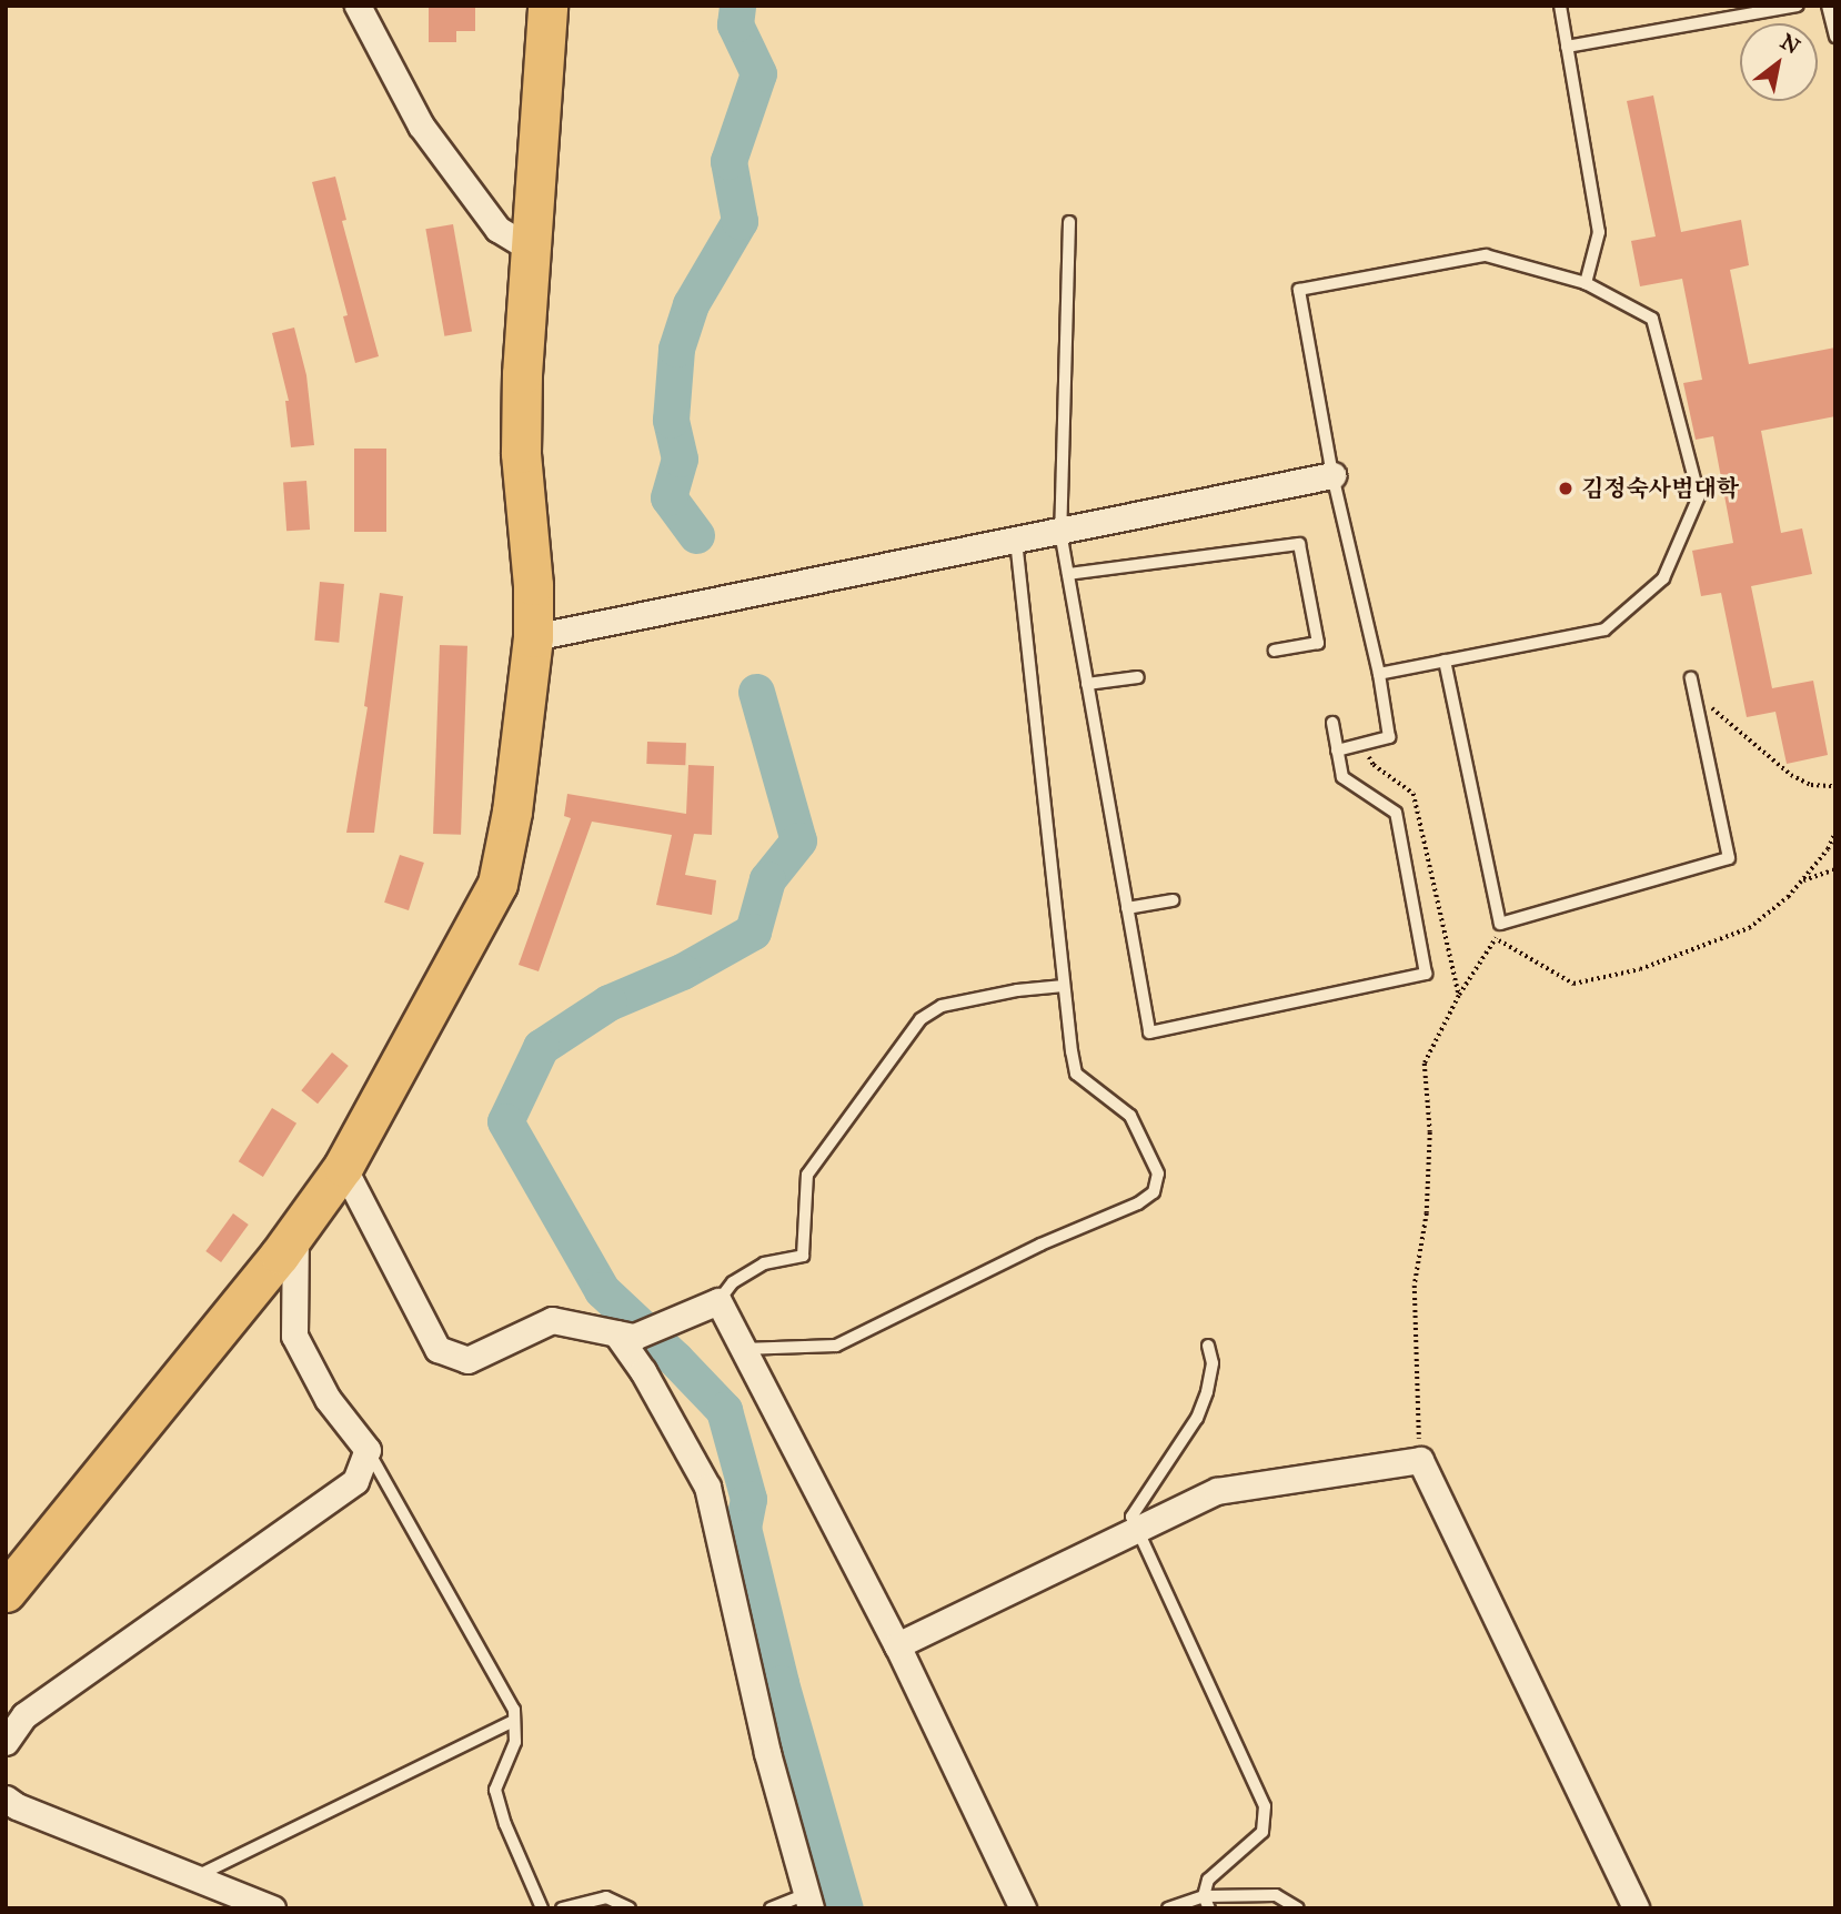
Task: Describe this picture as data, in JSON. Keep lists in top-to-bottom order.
{
  "places": ["김정숙사범대학"],
  "north": "top right"
}
